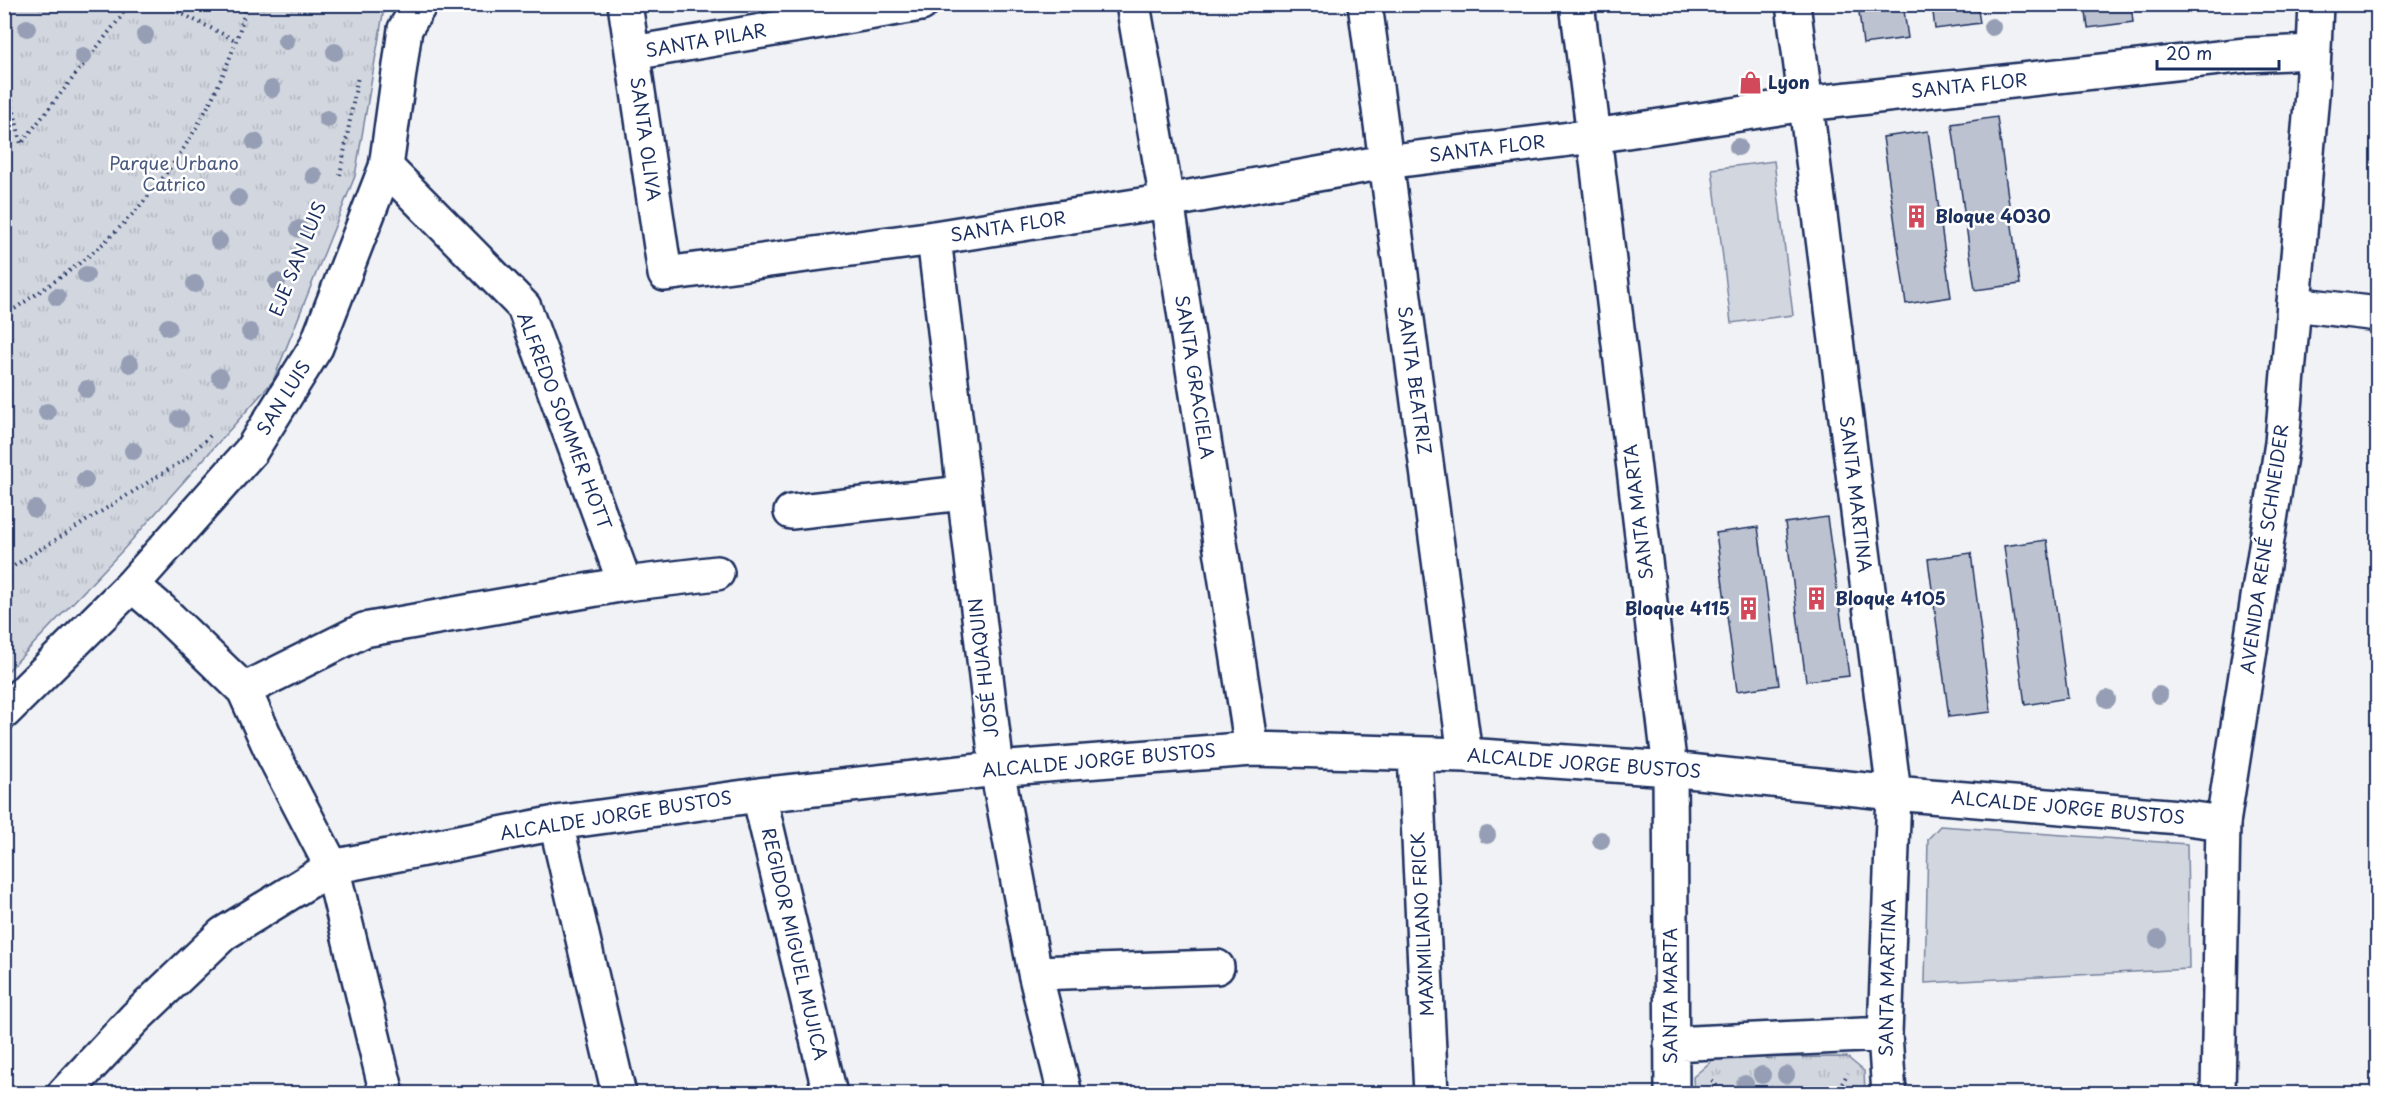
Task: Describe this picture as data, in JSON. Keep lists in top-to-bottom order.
{
  "streets": {
    "street": [
      "SANTA PILAR",
      "SANTA FLOR",
      "SANTA OLIVA",
      "SANTA GRACIELA",
      "SANTA BEATRIZ",
      "SAN LUIS",
      "ALFREDO SOMMER HOTT",
      "SANTA MARTINA",
      "SANTA MARTA",
      "AVENIDA RENÉ SCHNEIDER",
      "JOSÉ HUAQUIN",
      "ALCALDE JORGE BUSTOS",
      "MAXIMILIANO FRICK",
      "REGIDOR MIGUEL MUJICA"
    ]
  },
  "crossings": [
    ["SANTA PILAR", "SANTA OLIVA"],
    ["SANTA FLOR", "SANTA OLIVA"],
    ["SANTA FLOR", "SANTA GRACIELA"],
    ["SANTA FLOR", "SANTA BEATRIZ"],
    ["SANTA FLOR", "SANTA MARTINA"],
    ["SANTA FLOR", "SANTA MARTA"],
    ["SANTA FLOR", "AVENIDA RENÉ SCHNEIDER"],
    ["SANTA FLOR", "JOSÉ HUAQUIN"],
    ["SANTA GRACIELA", "ALCALDE JORGE BUSTOS"],
    ["SANTA BEATRIZ", "ALCALDE JORGE BUSTOS"],
    ["SAN LUIS", "ALFREDO SOMMER HOTT"],
    ["SANTA MARTINA", "ALCALDE JORGE BUSTOS"],
    ["SANTA MARTA", "ALCALDE JORGE BUSTOS"],
    ["AVENIDA RENÉ SCHNEIDER", "ALCALDE JORGE BUSTOS"],
    ["JOSÉ HUAQUIN", "ALCALDE JORGE BUSTOS"],
    ["ALCALDE JORGE BUSTOS", "MAXIMILIANO FRICK"],
    ["ALCALDE JORGE BUSTOS", "REGIDOR MIGUEL MUJICA"]
  ],
  "parks": ["Parque Urbano Catrico"],
  "places": {
    "shop": ["Lyon"],
    "building": ["Bloque 4030", "Bloque 4105", "Bloque 4115"]
  },
  "scale_bar": "20 m"
}
